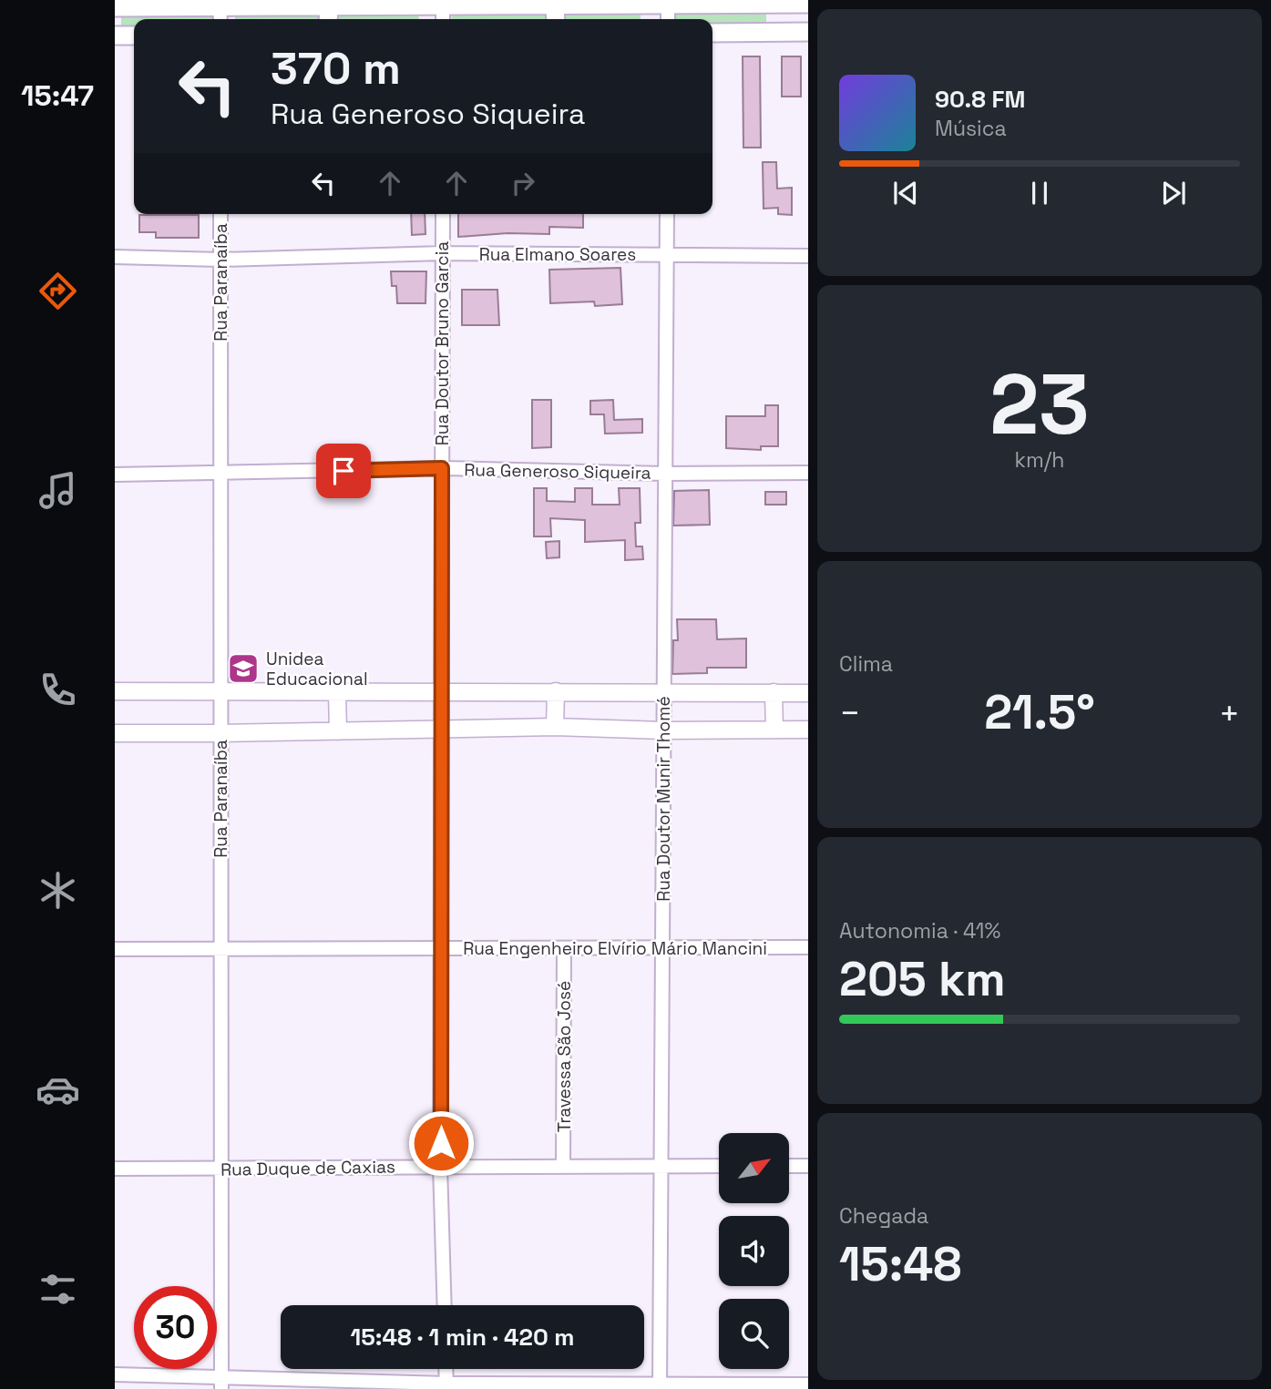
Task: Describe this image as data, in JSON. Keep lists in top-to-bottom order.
{
  "streets": {
    "street": [
      "Rua Elmano Soares",
      "Rua Paranaíba",
      "Rua Doutor Bruno Garcia",
      "Rua Generoso Siqueira",
      "Rua Doutor Munir Thomé",
      "Rua Engenheiro Elvírio Mário Mancini",
      "Travessa São José",
      "Rua Duque de Caxias"
    ]
  },
  "crossings": [
    ["Rua Elmano Soares", "Rua Paranaíba"],
    ["Rua Elmano Soares", "Rua Doutor Bruno Garcia"],
    ["Rua Elmano Soares", "Rua Doutor Munir Thomé"],
    ["Rua Paranaíba", "Rua Generoso Siqueira"],
    ["Rua Paranaíba", "Rua Engenheiro Elvírio Mário Mancini"],
    ["Rua Paranaíba", "Rua Duque de Caxias"],
    ["Rua Doutor Bruno Garcia", "Rua Generoso Siqueira"],
    ["Rua Doutor Bruno Garcia", "Rua Engenheiro Elvírio Mário Mancini"],
    ["Rua Doutor Bruno Garcia", "Rua Duque de Caxias"],
    ["Rua Generoso Siqueira", "Rua Doutor Munir Thomé"],
    ["Rua Doutor Munir Thomé", "Rua Engenheiro Elvírio Mário Mancini"],
    ["Rua Doutor Munir Thomé", "Rua Duque de Caxias"],
    ["Rua Engenheiro Elvírio Mário Mancini", "Travessa São José"],
    ["Travessa São José", "Rua Duque de Caxias"]
  ],
  "places": {
    "school or university": ["Unidea Educacional"]
  },
  "north": "top right",
  "page": {
    "tabs": "15:47",
    "turn": ["370 m", "Rua Generoso Siqueira"],
    "song": ["90.8 FM", "Música"],
    "tile": [
      ["23", "km/h"],
      "Clima",
      ["Autonomia · 41%", "205 km"],
      ["Chegada", "15:48"]
    ],
    "heat": ["−", "21.5°", "+"],
    "limit": "30",
    "trip": "15:48 · 1 min · 420 m"
  }
}
